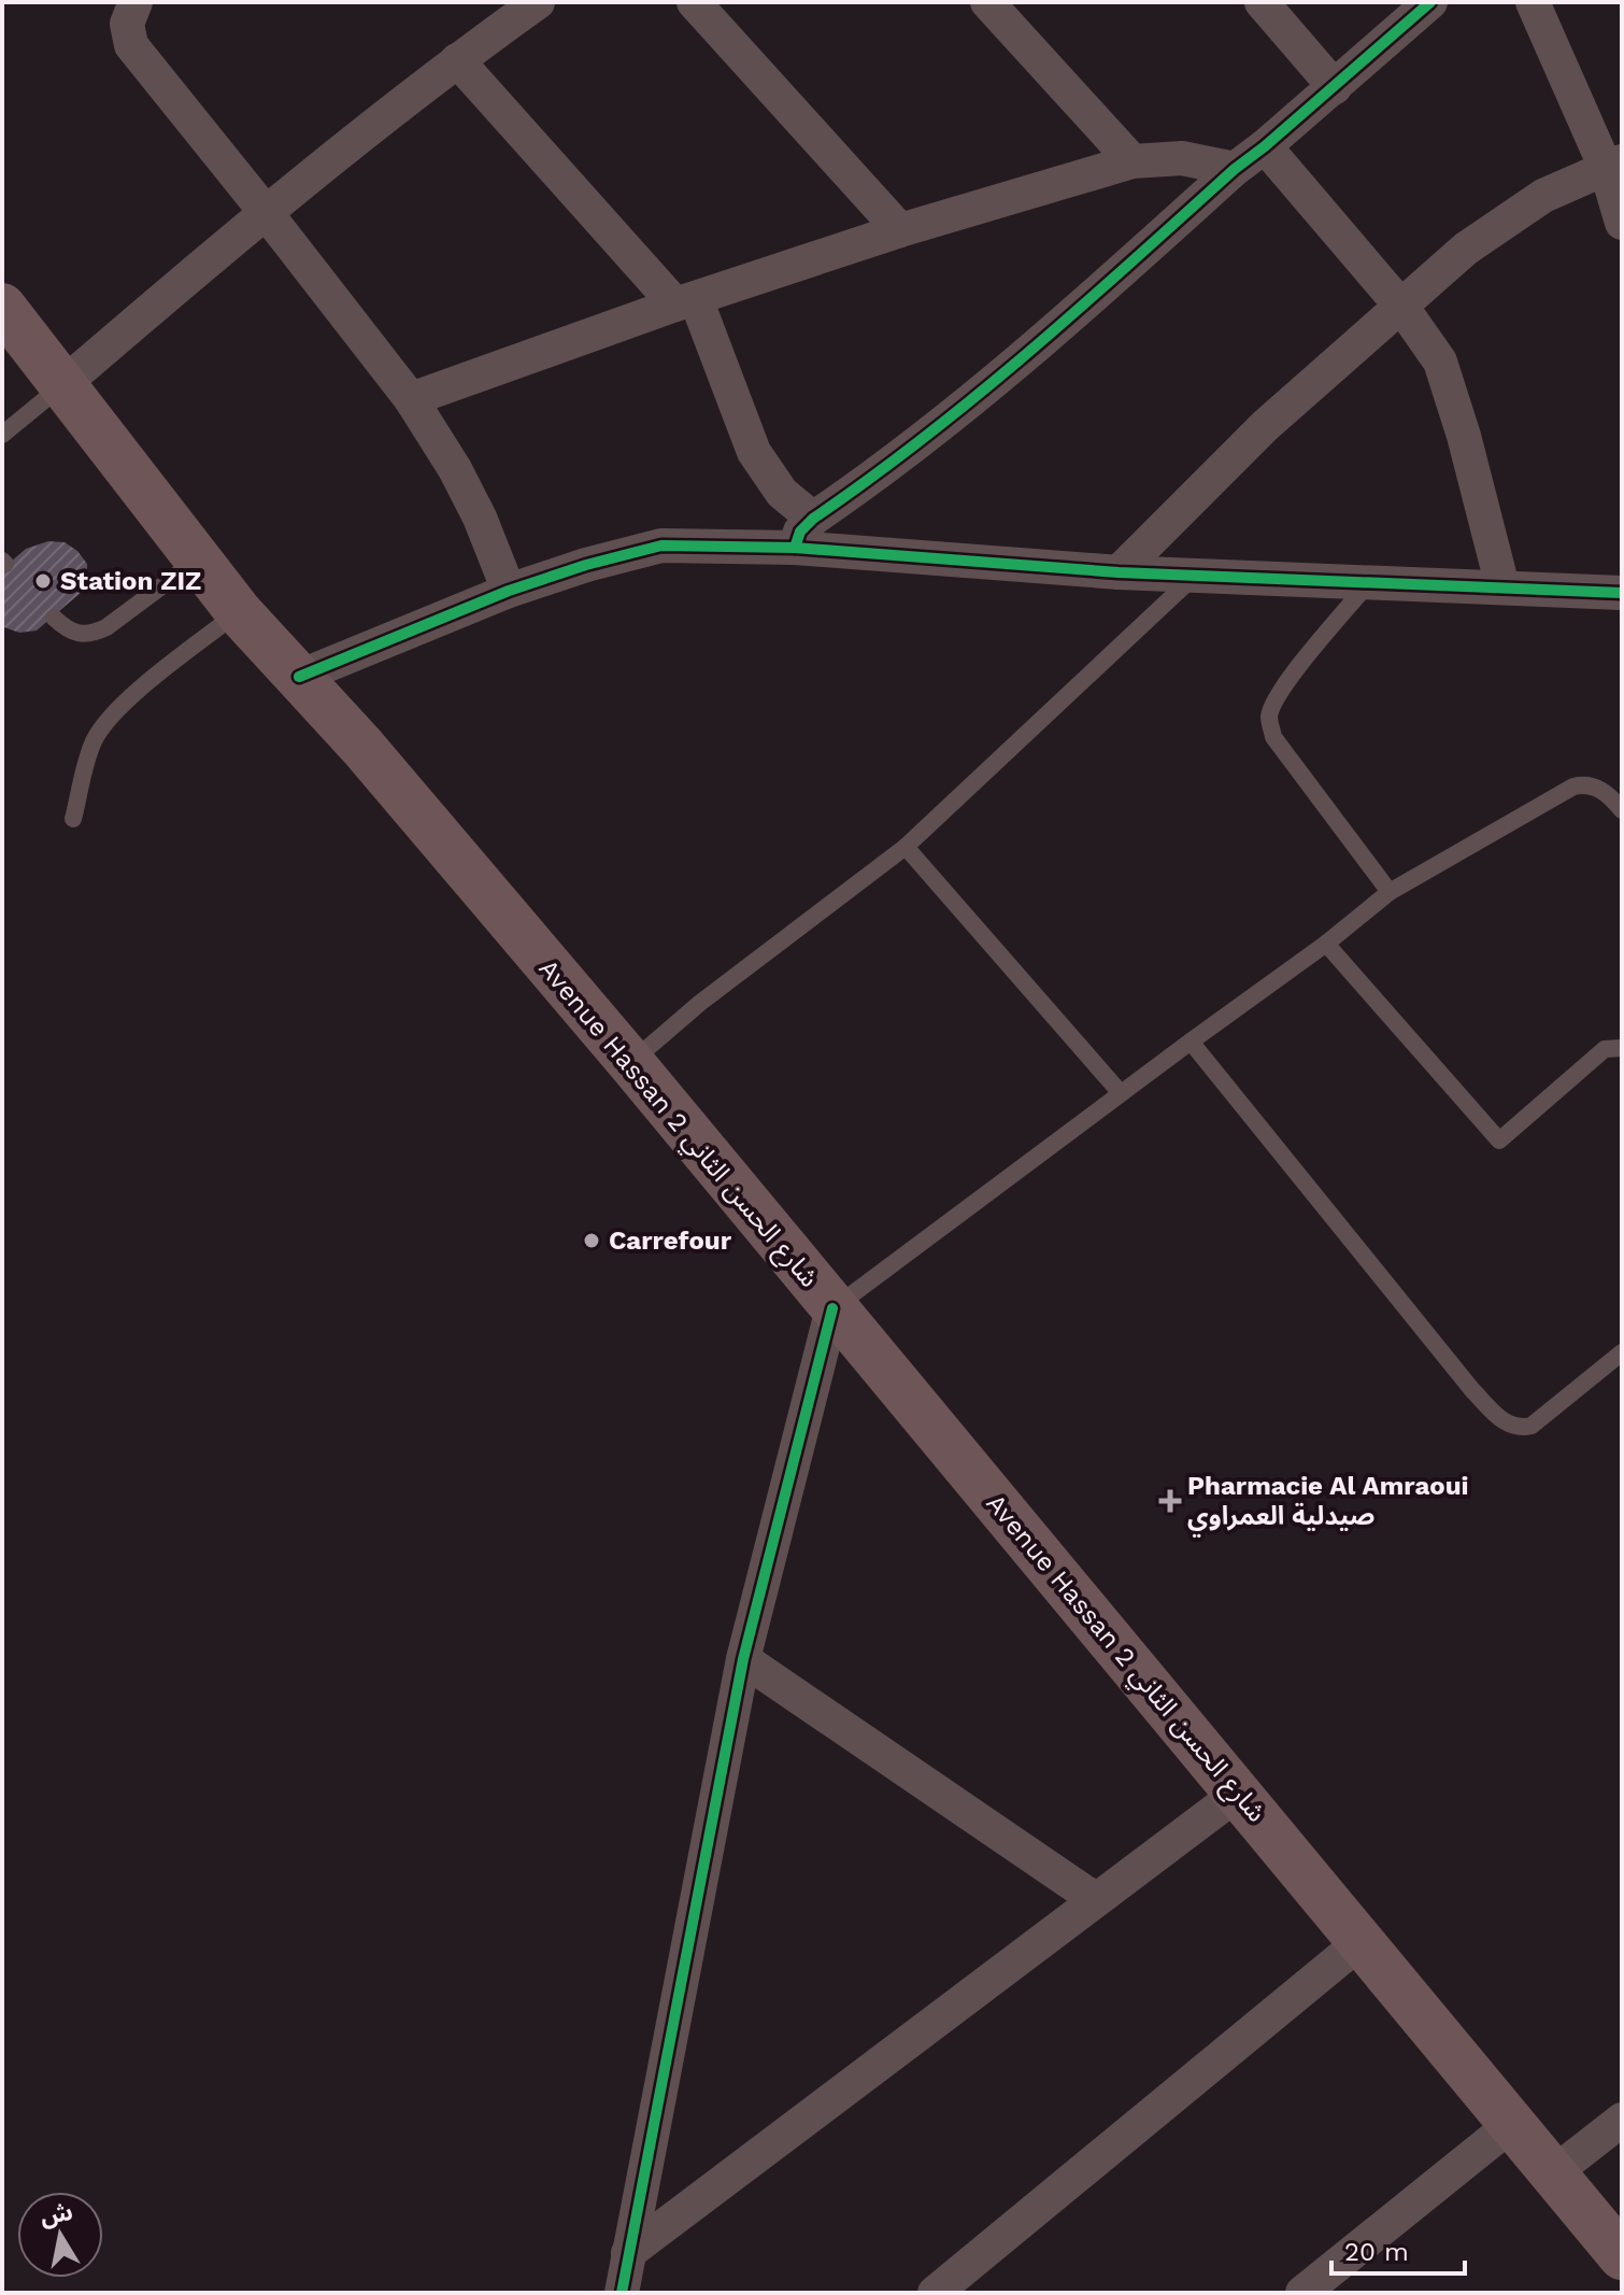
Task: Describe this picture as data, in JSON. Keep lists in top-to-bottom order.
{
  "streets": {
    "main road": ["Avenue Hassan 2 شارع الحسن الثاني"]
  },
  "places": {
    "other": ["Station ZIZ", "Carrefour"],
    "health": ["Pharmacie Al Amraoui صيدلية العمراوي"]
  },
  "scale_bar": "20 m",
  "north": "top"
}
